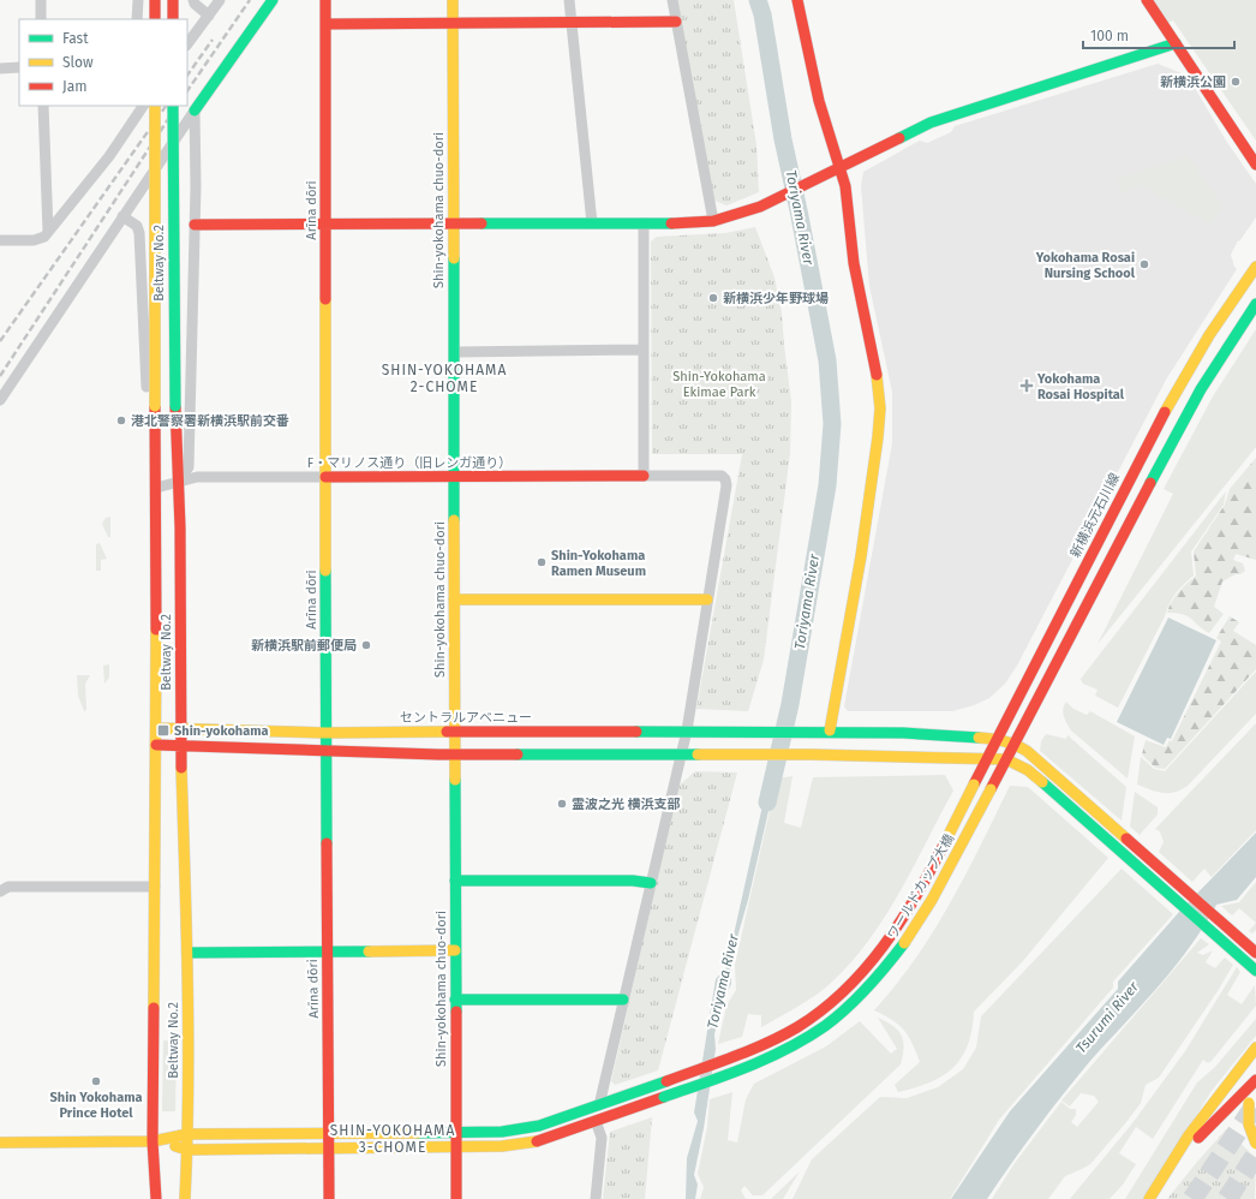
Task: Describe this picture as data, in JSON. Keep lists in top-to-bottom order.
{
  "streets": {
    "street": [
      "Arīna dōri",
      "Shin-yokohama chuo-dori",
      "Beltway No.2",
      "F・マリノス通り（旧レンガ通り）",
      "新横浜元石川線",
      "セントラルアベニュー",
      "ワールドカップ大橋"
    ]
  },
  "crossings": [
    ["Arīna dōri", "F・マリノス通り（旧レンガ通り）"],
    ["Arīna dōri", "セントラルアベニュー"],
    ["Arīna dōri", "ワールドカップ大橋"],
    ["Shin-yokohama chuo-dori", "F・マリノス通り（旧レンガ通り）"],
    ["Shin-yokohama chuo-dori", "セントラルアベニュー"],
    ["Shin-yokohama chuo-dori", "ワールドカップ大橋"],
    ["Beltway No.2", "F・マリノス通り（旧レンガ通り）"],
    ["Beltway No.2", "セントラルアベニュー"],
    ["Beltway No.2", "ワールドカップ大橋"],
    ["新横浜元石川線", "セントラルアベニュー"],
    ["新横浜元石川線", "ワールドカップ大橋"]
  ],
  "districts": ["SHIN-YOKOHAMA 2-CHOME", "SHIN-YOKOHAMA 3-CHOME"],
  "water": ["Toriyama River", "Tsurumi River"],
  "parks": ["Shin-Yokohama Ekimae Park"],
  "places": {
    "other": [
      "新横浜公園",
      "Yokohama Rosai Nursing School",
      "新横浜少年野球場",
      "港北警察署新横浜駅前交番",
      "Shin-Yokohama Ramen Museum",
      "新横浜駅前郵便局",
      "霊波之光 横浜支部",
      "Shin Yokohama Prince Hotel"
    ],
    "health": ["Yokohama Rosai Hospital"],
    "transit": ["Shin-yokohama"]
  },
  "legend": ["Fast", "Slow", "Jam"],
  "scale_bar": "100 m"
}
